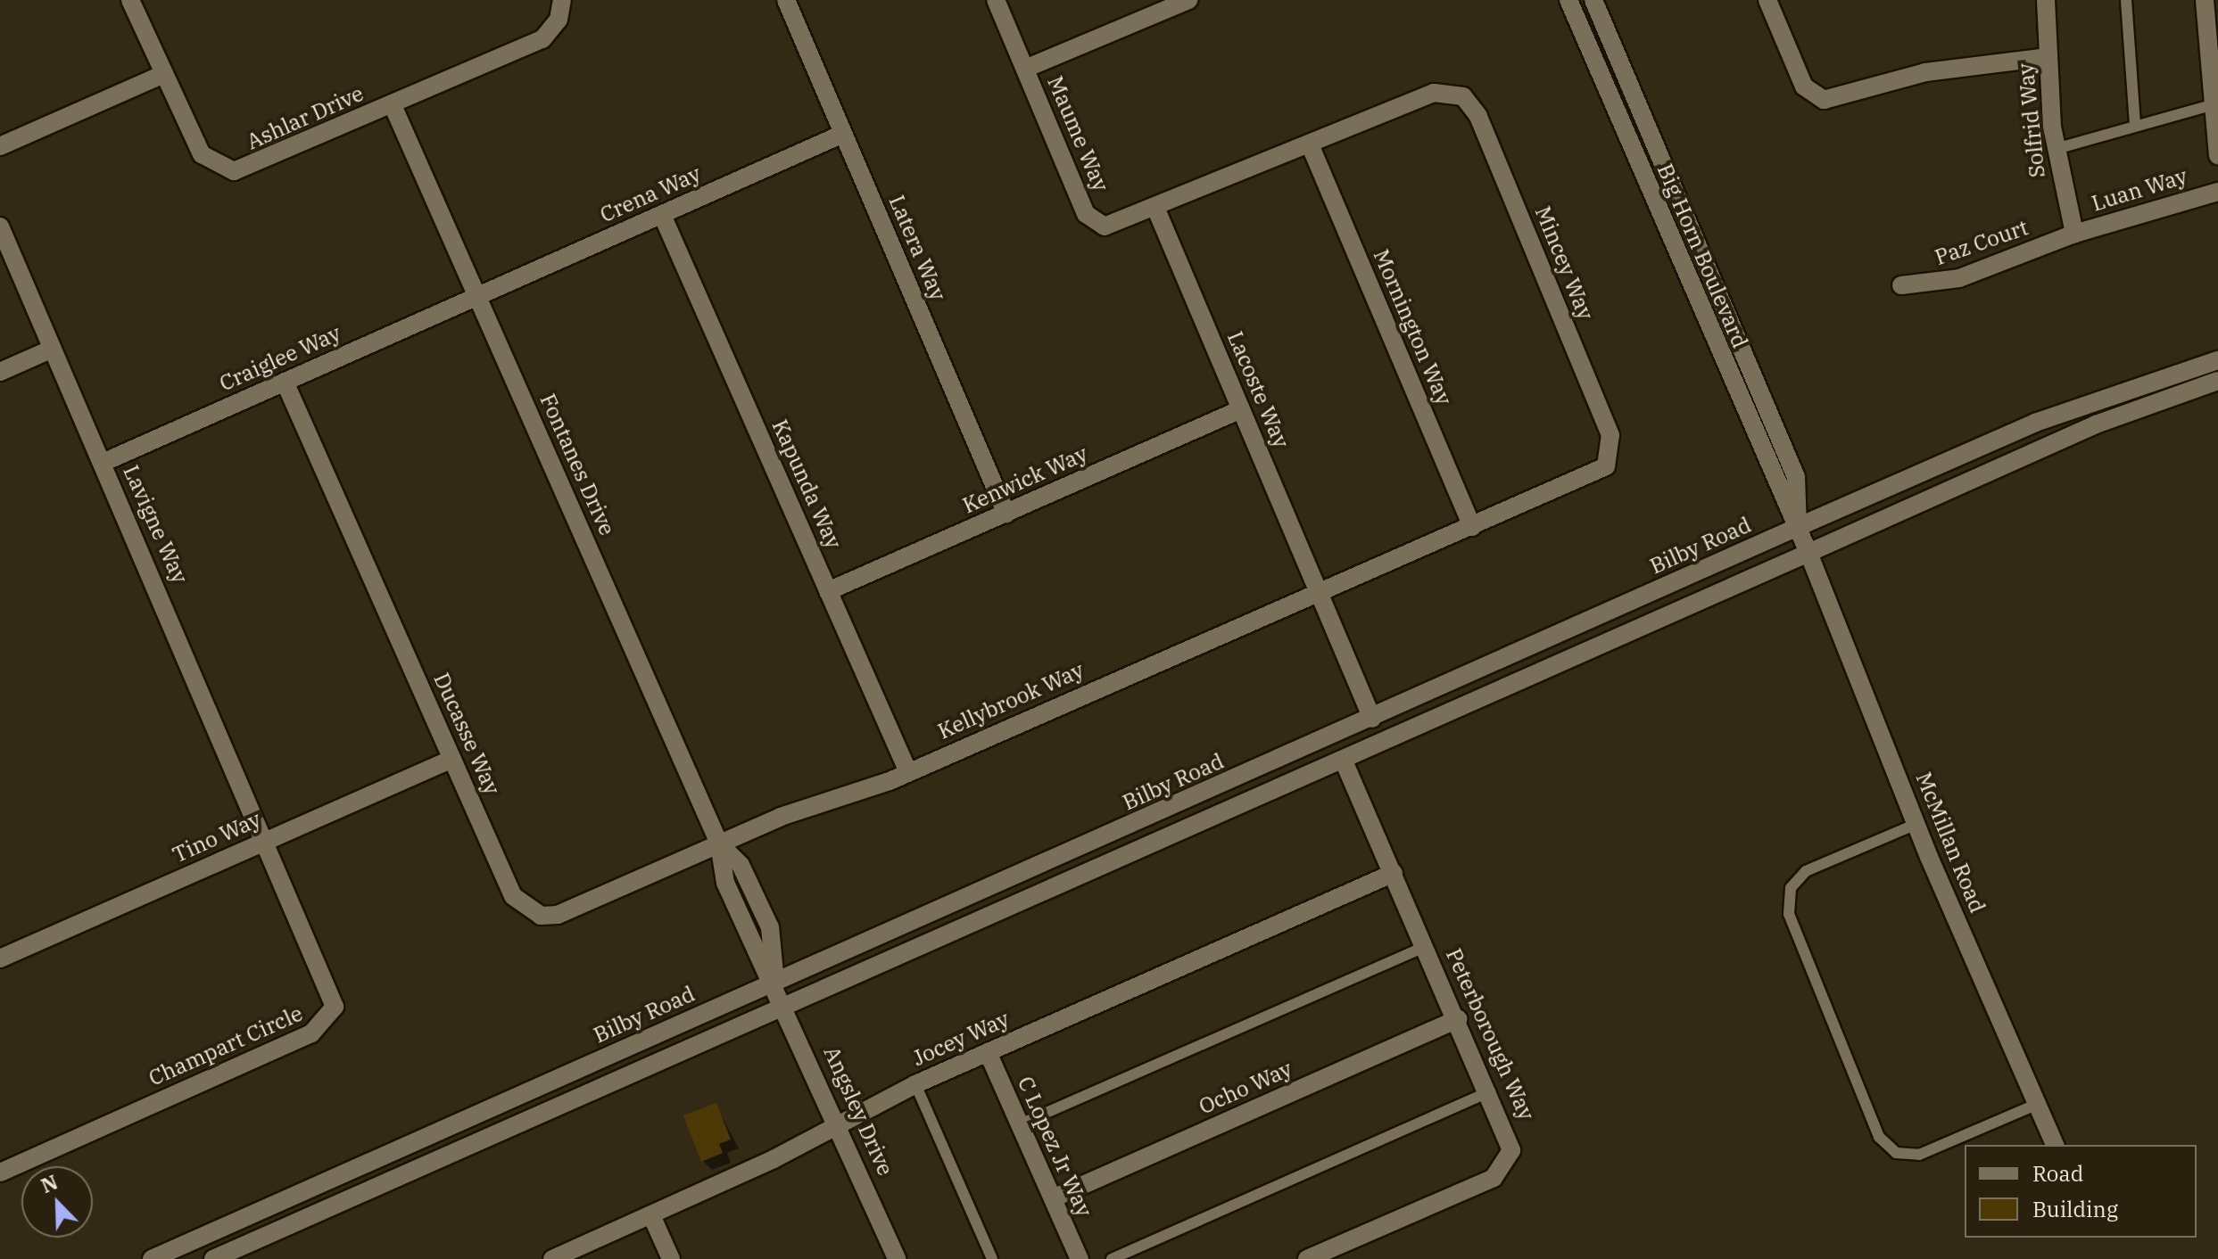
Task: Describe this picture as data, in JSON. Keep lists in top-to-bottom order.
{
  "streets": {
    "street": [
      "Ashlar Drive",
      "Solfrid Way",
      "Maume Way",
      "Luan Way",
      "Crena Way",
      "Paz Court",
      "Latera Way",
      "Big Horn Boulevard",
      "Mincey Way",
      "Mornington Way",
      "Craiglee Way",
      "Lacoste Way",
      "Fontanes Drive",
      "Kenwick Way",
      "Kapunda Way",
      "Lavigne Way",
      "Bilby Road",
      "Kellybrook Way",
      "Ducasse Way",
      "Tino Way",
      "McMillan Road",
      "Peterborough Way",
      "Jocey Way",
      "Champart Circle",
      "Ocho Way",
      "Angsley Drive",
      "C Lopez Jr Way"
    ]
  },
  "crossings": [
    ["Ashlar Drive", "Fontanes Drive"],
    ["Solfrid Way", "Luan Way"],
    ["Solfrid Way", "Paz Court"],
    ["Maume Way", "Mincey Way"],
    ["Maume Way", "Lacoste Way"],
    ["Luan Way", "Paz Court"],
    ["Crena Way", "Latera Way"],
    ["Crena Way", "Craiglee Way"],
    ["Crena Way", "Fontanes Drive"],
    ["Crena Way", "Kapunda Way"],
    ["Latera Way", "Kenwick Way"],
    ["Big Horn Boulevard", "Bilby Road"],
    ["Big Horn Boulevard", "McMillan Road"],
    ["Mincey Way", "Mornington Way"],
    ["Mincey Way", "Lacoste Way"],
    ["Mincey Way", "Kellybrook Way"],
    ["Craiglee Way", "Fontanes Drive"],
    ["Craiglee Way", "Lavigne Way"],
    ["Craiglee Way", "Ducasse Way"],
    ["Lacoste Way", "Kenwick Way"],
    ["Lacoste Way", "Bilby Road"],
    ["Lacoste Way", "Kellybrook Way"],
    ["Fontanes Drive", "Bilby Road"],
    ["Fontanes Drive", "Kellybrook Way"],
    ["Fontanes Drive", "Ducasse Way"],
    ["Fontanes Drive", "Angsley Drive"],
    ["Kenwick Way", "Kapunda Way"],
    ["Kapunda Way", "Kellybrook Way"],
    ["Lavigne Way", "Tino Way"],
    ["Lavigne Way", "Champart Circle"],
    ["Bilby Road", "Angsley Drive"],
    ["Kellybrook Way", "Ducasse Way"],
    ["Ducasse Way", "Tino Way"],
    ["Tino Way", "Champart Circle"],
    ["Peterborough Way", "Jocey Way"],
    ["Peterborough Way", "Ocho Way"],
    ["Jocey Way", "Angsley Drive"],
    ["Jocey Way", "C Lopez Jr Way"],
    ["Ocho Way", "C Lopez Jr Way"]
  ],
  "legend": ["Road", "Building"],
  "north": "top left"
}
